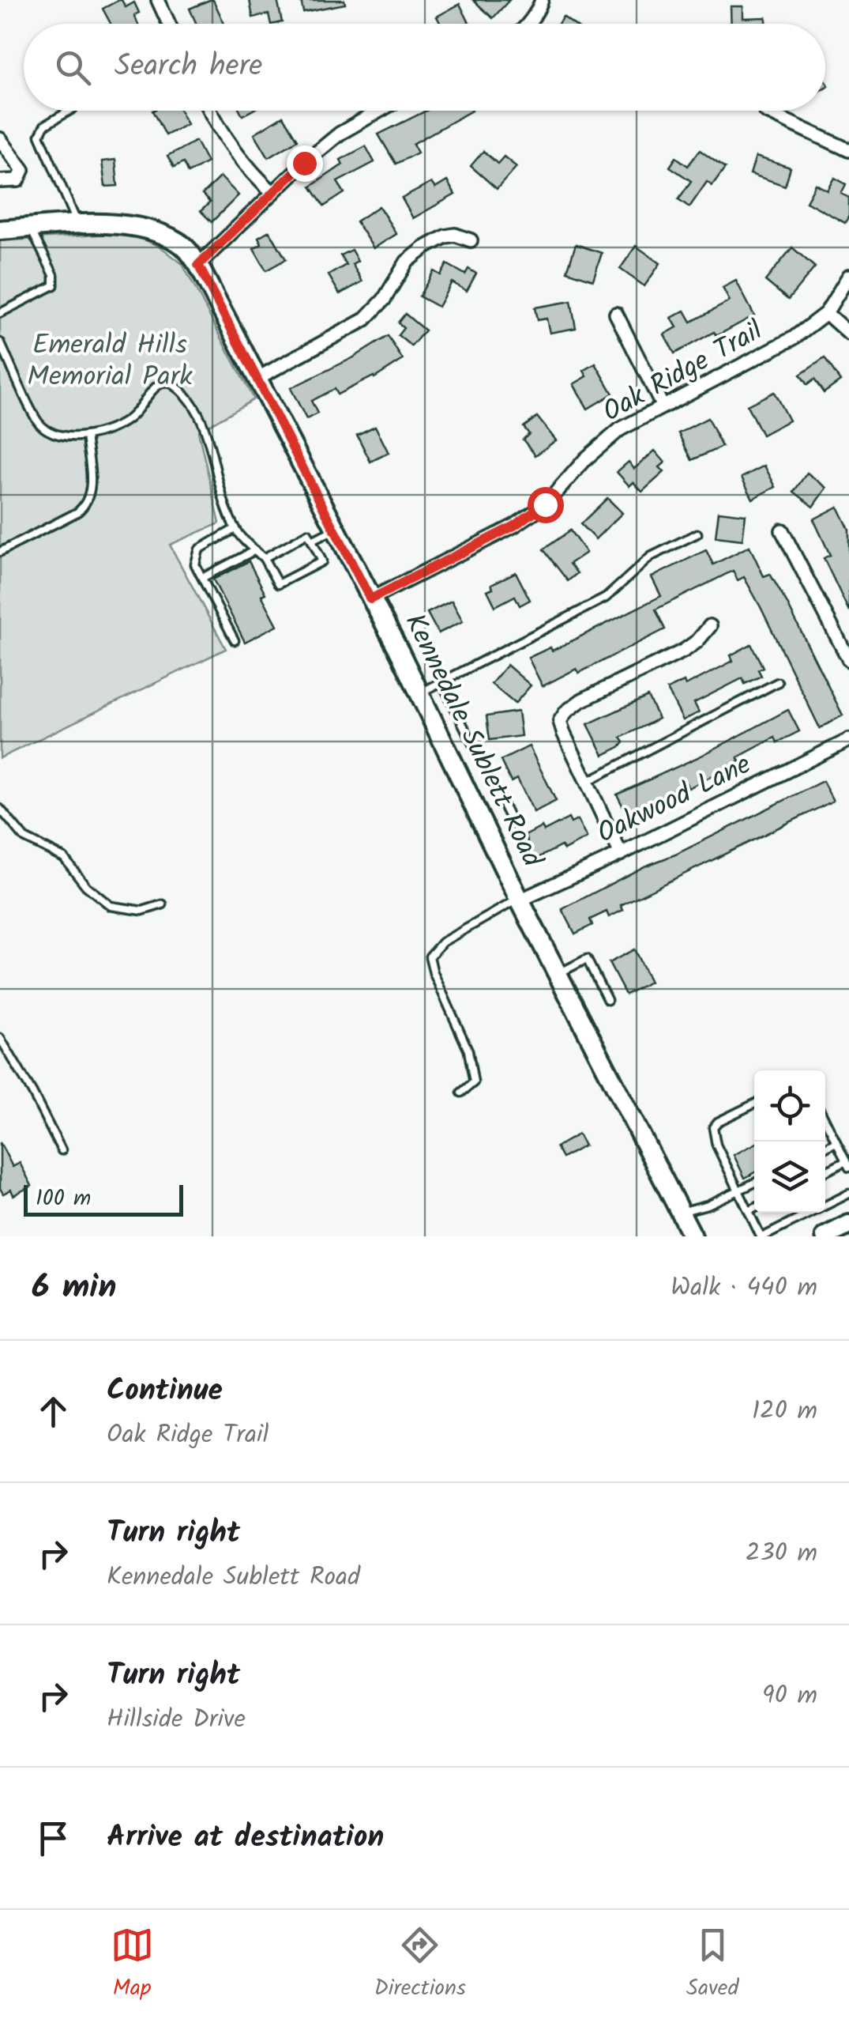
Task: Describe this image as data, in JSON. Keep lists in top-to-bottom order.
{
  "streets": {
    "main road": ["Kennedale Sublett Road"],
    "street": ["Oak Ridge Trail", "Oakwood Lane"]
  },
  "crossings": [
    ["Oak Ridge Trail", "Kennedale Sublett Road"],
    ["Kennedale Sublett Road", "Oakwood Lane"]
  ],
  "parks": ["Emerald Hills Memorial Park"],
  "scale_bar": "100 m",
  "page": {
    "search": "Search here",
    "scale": "100 m",
    "heading": ["6 min", "Walk · 440 m"],
    "list": [
      ["Continue", "Oak Ridge Trail", "120 m"],
      ["Turn right", "Kennedale Sublett Road", "230 m"],
      ["Turn right", "Hillside Drive", "90 m"],
      "Arrive at destination"
    ],
    "nav": ["Map", "Directions", "Saved"]
  }
}
